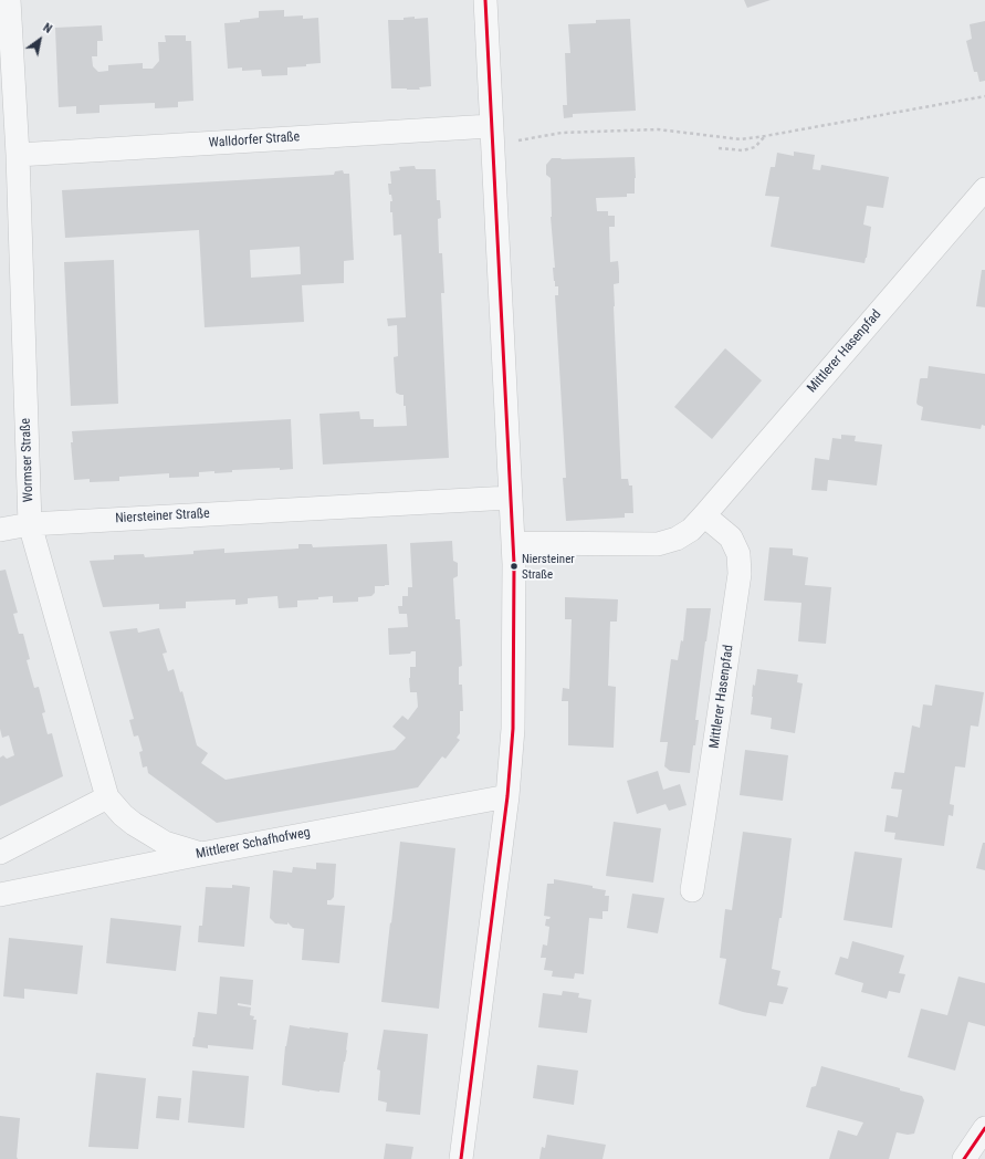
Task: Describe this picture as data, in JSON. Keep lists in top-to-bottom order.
{
  "streets": {
    "street": [
      "Walldorfer Straße",
      "Mittlerer Hasenpfad",
      "Wormser Straße",
      "Niersteiner Straße",
      "Mittlerer Schafhofweg"
    ]
  },
  "crossings": [
    ["Walldorfer Straße", "Wormser Straße"],
    ["Wormser Straße", "Niersteiner Straße"],
    ["Wormser Straße", "Mittlerer Schafhofweg"]
  ],
  "places": ["Niersteiner Straße"],
  "north": "top right"
}
